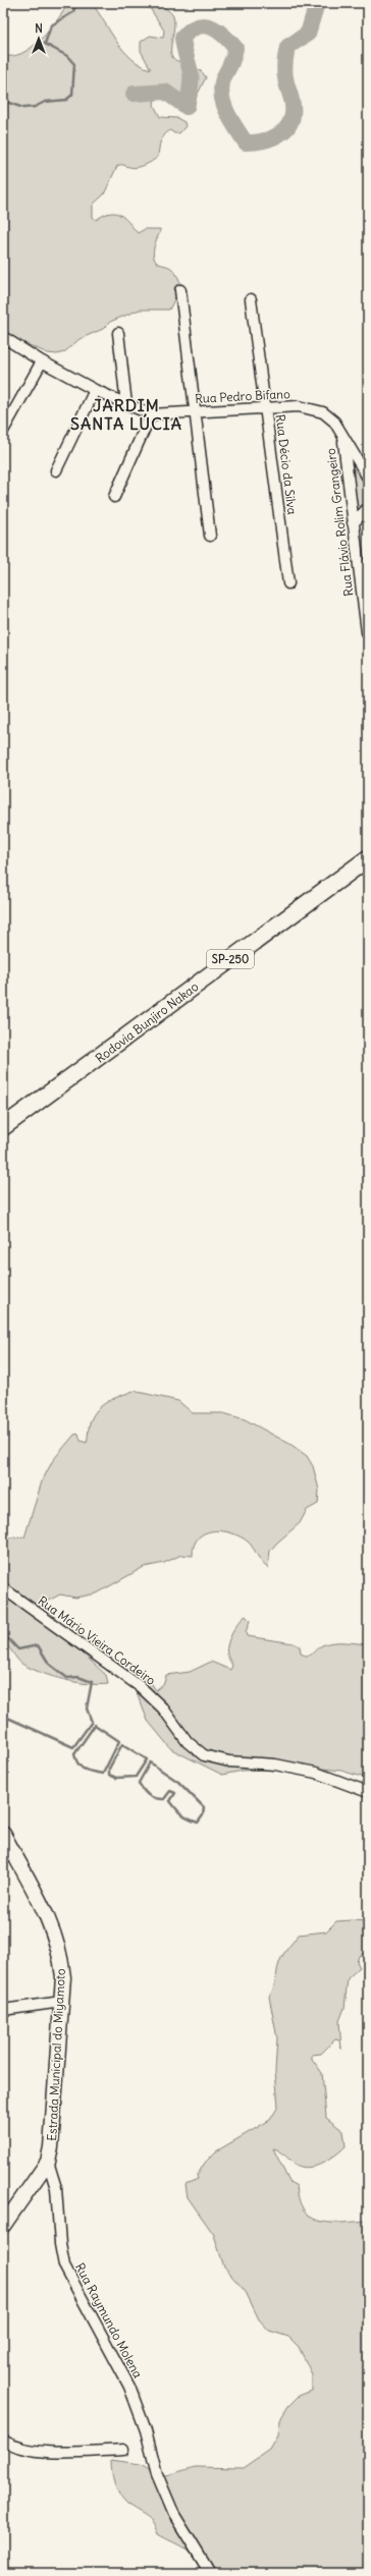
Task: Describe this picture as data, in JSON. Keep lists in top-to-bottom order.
{
  "streets": {
    "main road": ["SP-250", "Rodovia Bunjiro Nakao"],
    "street": [
      "Rua Pedro Bifano",
      "Rua Décio da Silva",
      "Rua Flávio Rolim Grangeiro",
      "Rua Mário Vieira Cordeiro",
      "Estrada Municipal do Miyamoto",
      "Rua Raymundo Molena"
    ]
  },
  "crossings": [
    ["Rua Pedro Bifano", "Rua Décio da Silva"],
    ["Rua Pedro Bifano", "Rua Flávio Rolim Grangeiro"],
    ["Estrada Municipal do Miyamoto", "Rua Raymundo Molena"]
  ],
  "districts": ["JARDIM SANTA LÚCIA"],
  "north": "top"
}
